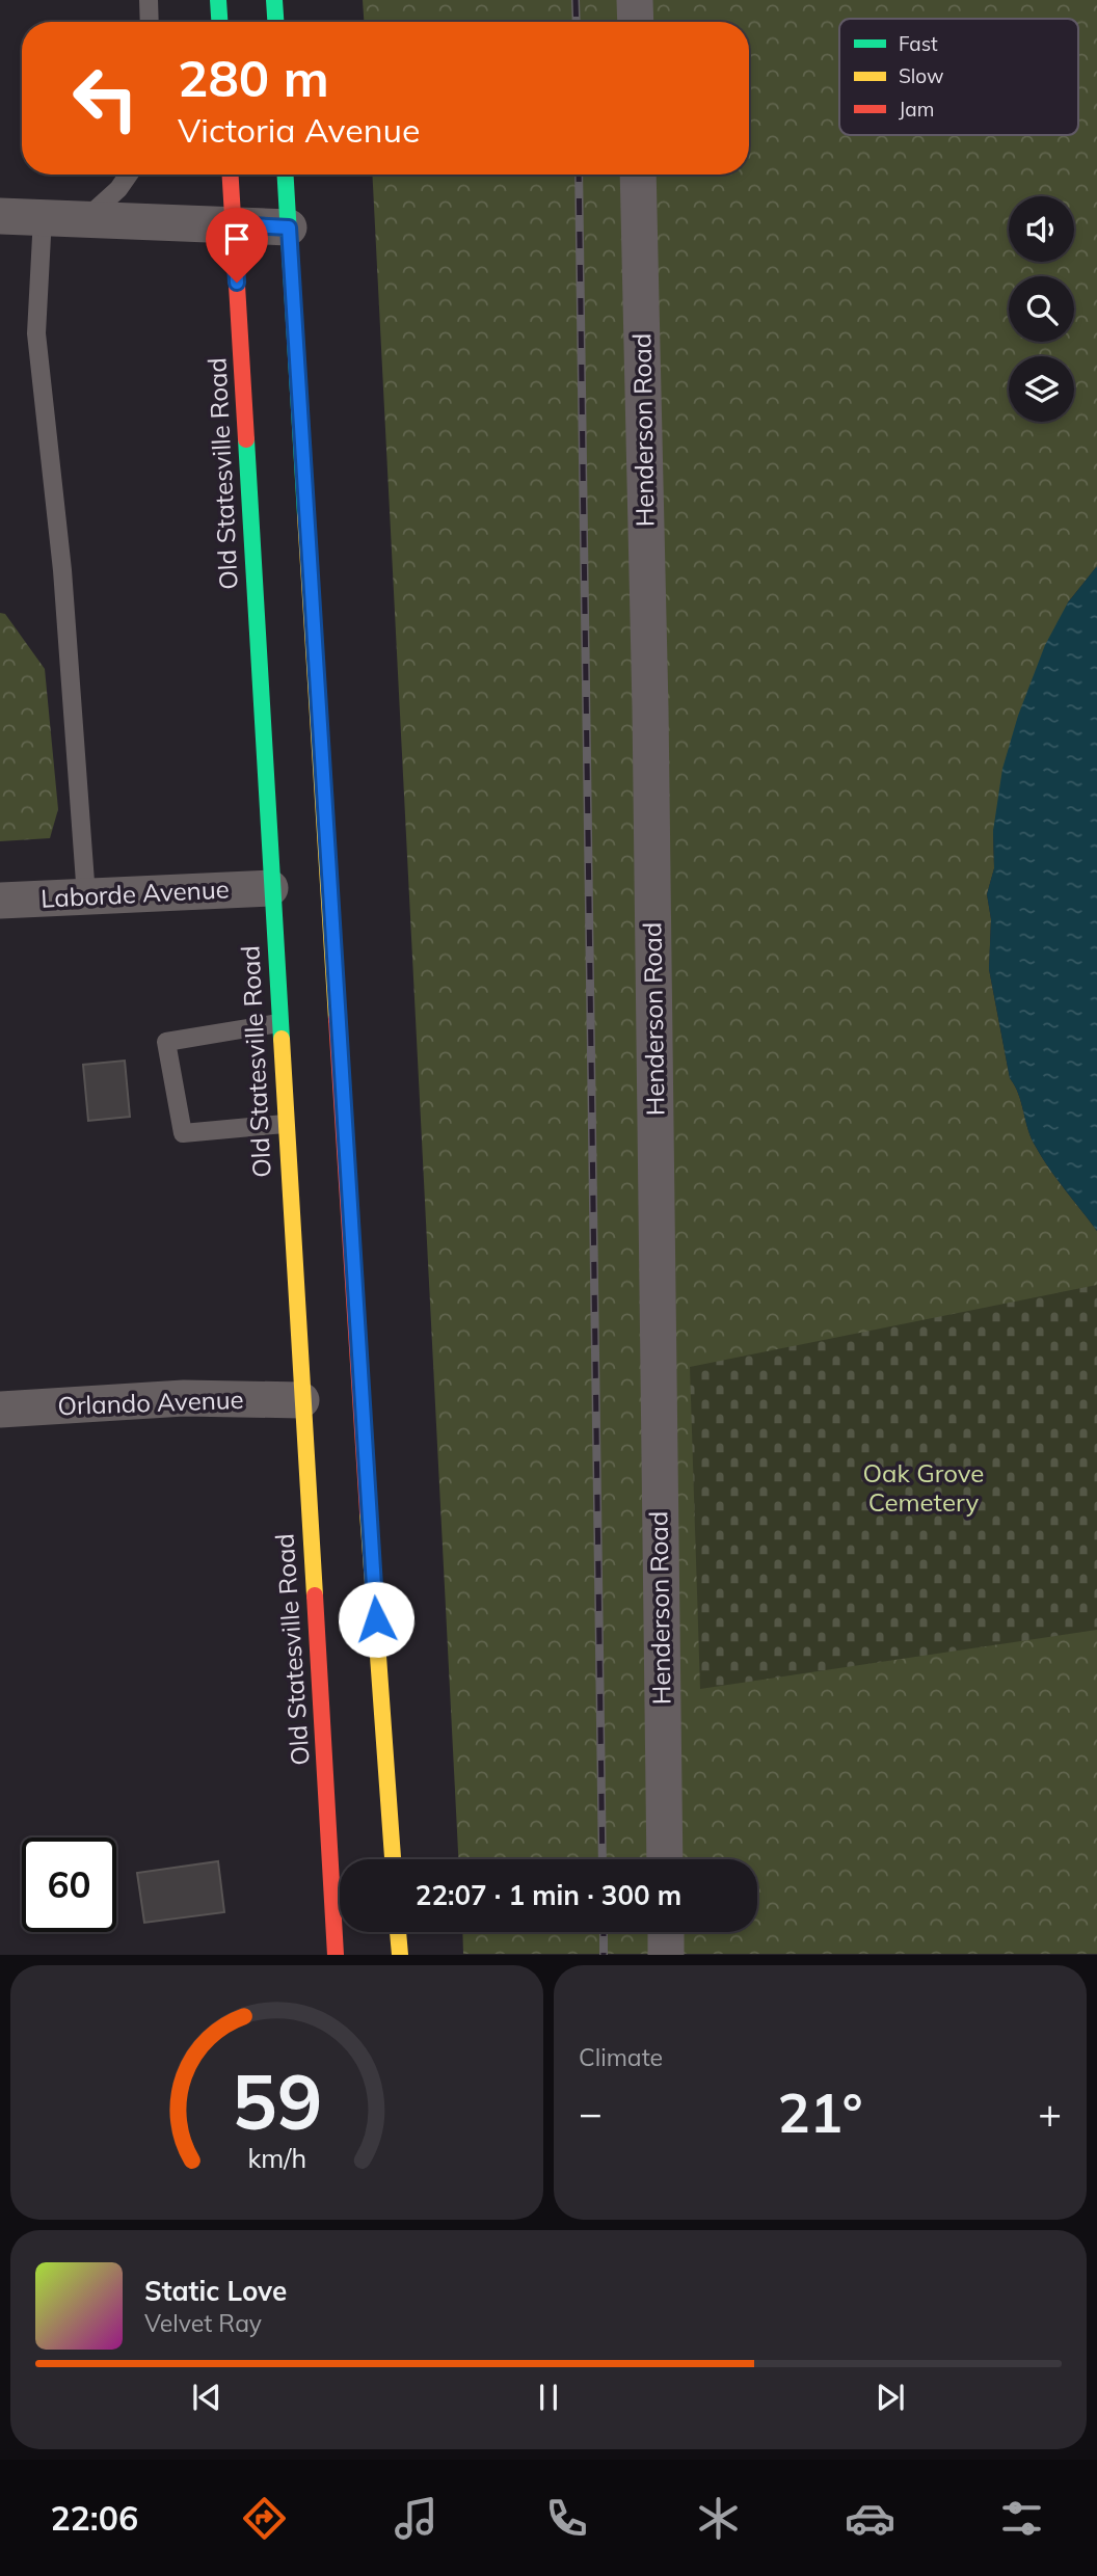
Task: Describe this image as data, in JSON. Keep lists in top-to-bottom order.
{
  "streets": {
    "main road": ["Old Statesville Road"],
    "street": ["Henderson Road", "Laborde Avenue", "Orlando Avenue"]
  },
  "crossings": [
    ["Old Statesville Road", "Laborde Avenue"],
    ["Old Statesville Road", "Orlando Avenue"]
  ],
  "parks": ["Oak Grove Cemetery"],
  "legend": ["Fast", "Slow", "Jam"],
  "page": {
    "turn": ["280 m", "Victoria Avenue"],
    "limit": "60",
    "trip": "22:07 · 1 min · 300 m",
    "tile": "Climate",
    "heat": ["−", "21°", "+"],
    "song": ["Static Love", "Velvet Ray"],
    "tabs": "22:06",
    "gauge": ["59", "km/h"]
  }
}
